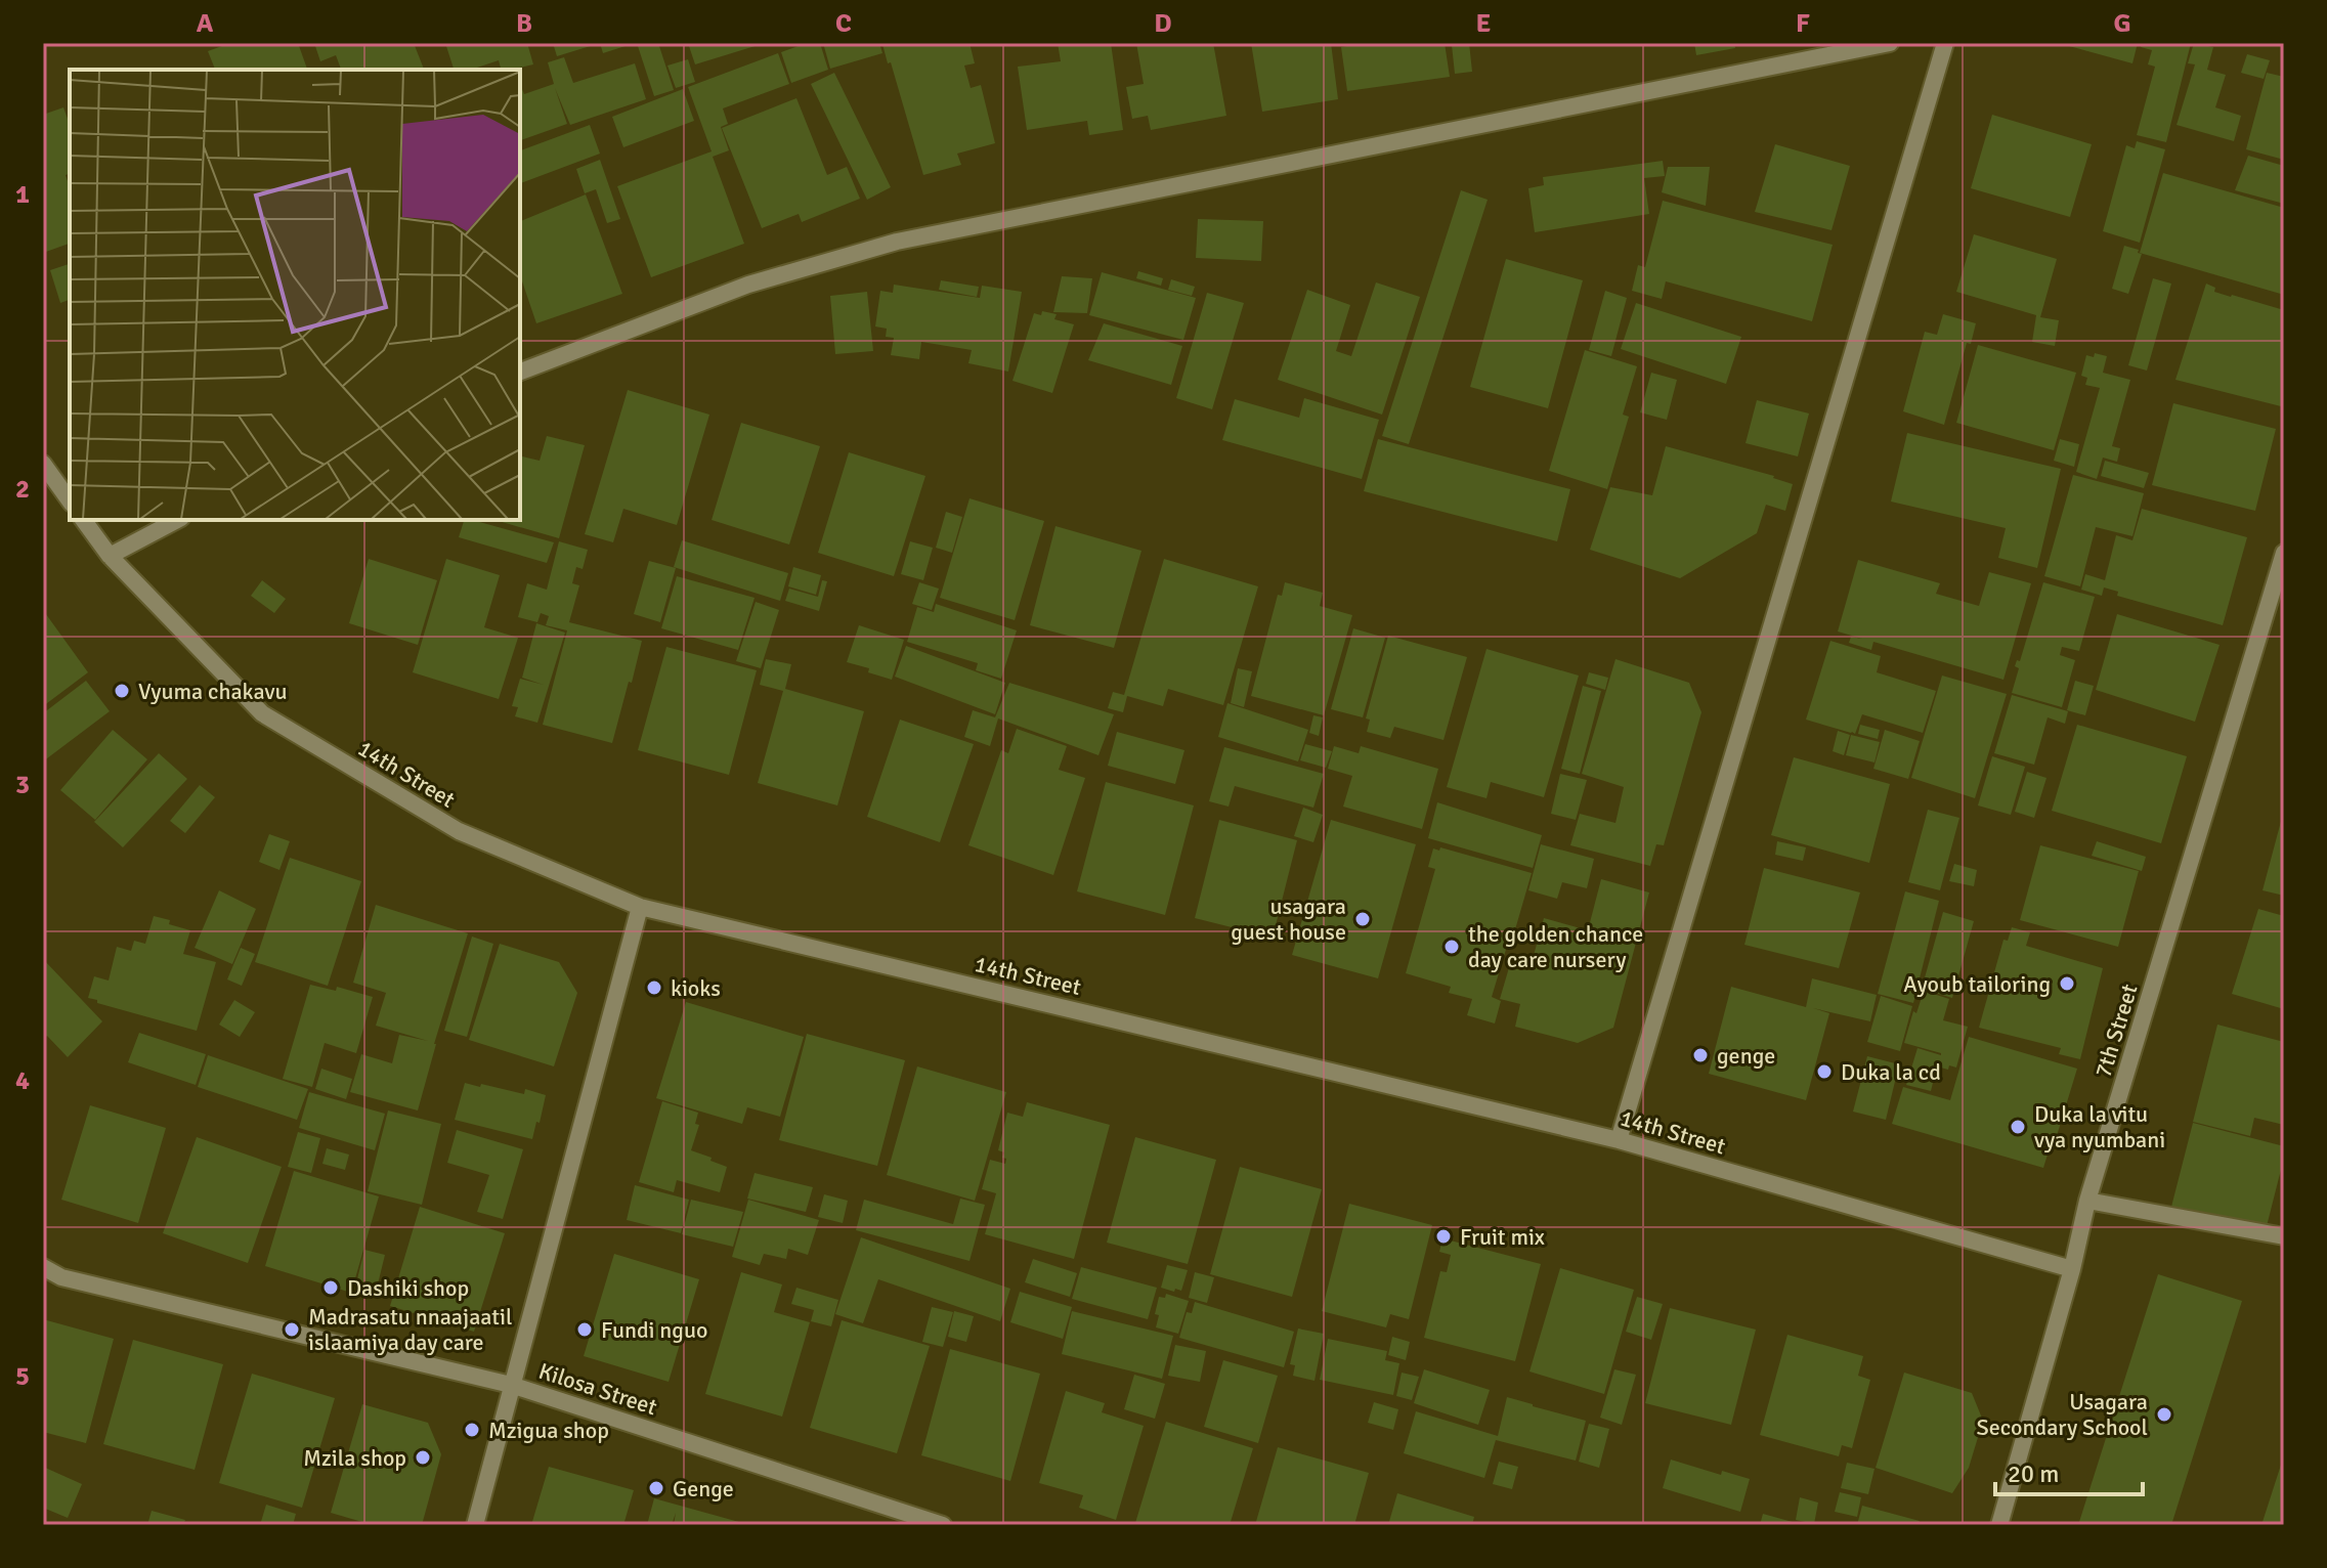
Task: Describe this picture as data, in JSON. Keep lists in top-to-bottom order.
{
  "streets": {
    "street": ["14th Street", "7th Street", "Kilosa Street"]
  },
  "crossings": [
    ["14th Street", "7th Street"]
  ],
  "places": [
    "Vyuma chakavu",
    "usagara guest house",
    "the golden chance day care nursery",
    "Ayoub tailoring",
    "kioks",
    "genge",
    "Duka la cd",
    "Duka la vitu vya nyumbani",
    "Fruit mix",
    "Dashiki shop",
    "Madrasatu nnaajaatil islaamiya day care",
    "Fundi nguo",
    "Usagara Secondary School",
    "Mzigua shop",
    "Mzila shop",
    "Genge"
  ],
  "scale_bar": "20 m",
  "grid": {
    "columns": [
      "A",
      "B",
      "C",
      "D",
      "E",
      "F",
      "G"
    ],
    "rows": [
      "1",
      "2",
      "3",
      "4",
      "5"
    ]
  }
}
